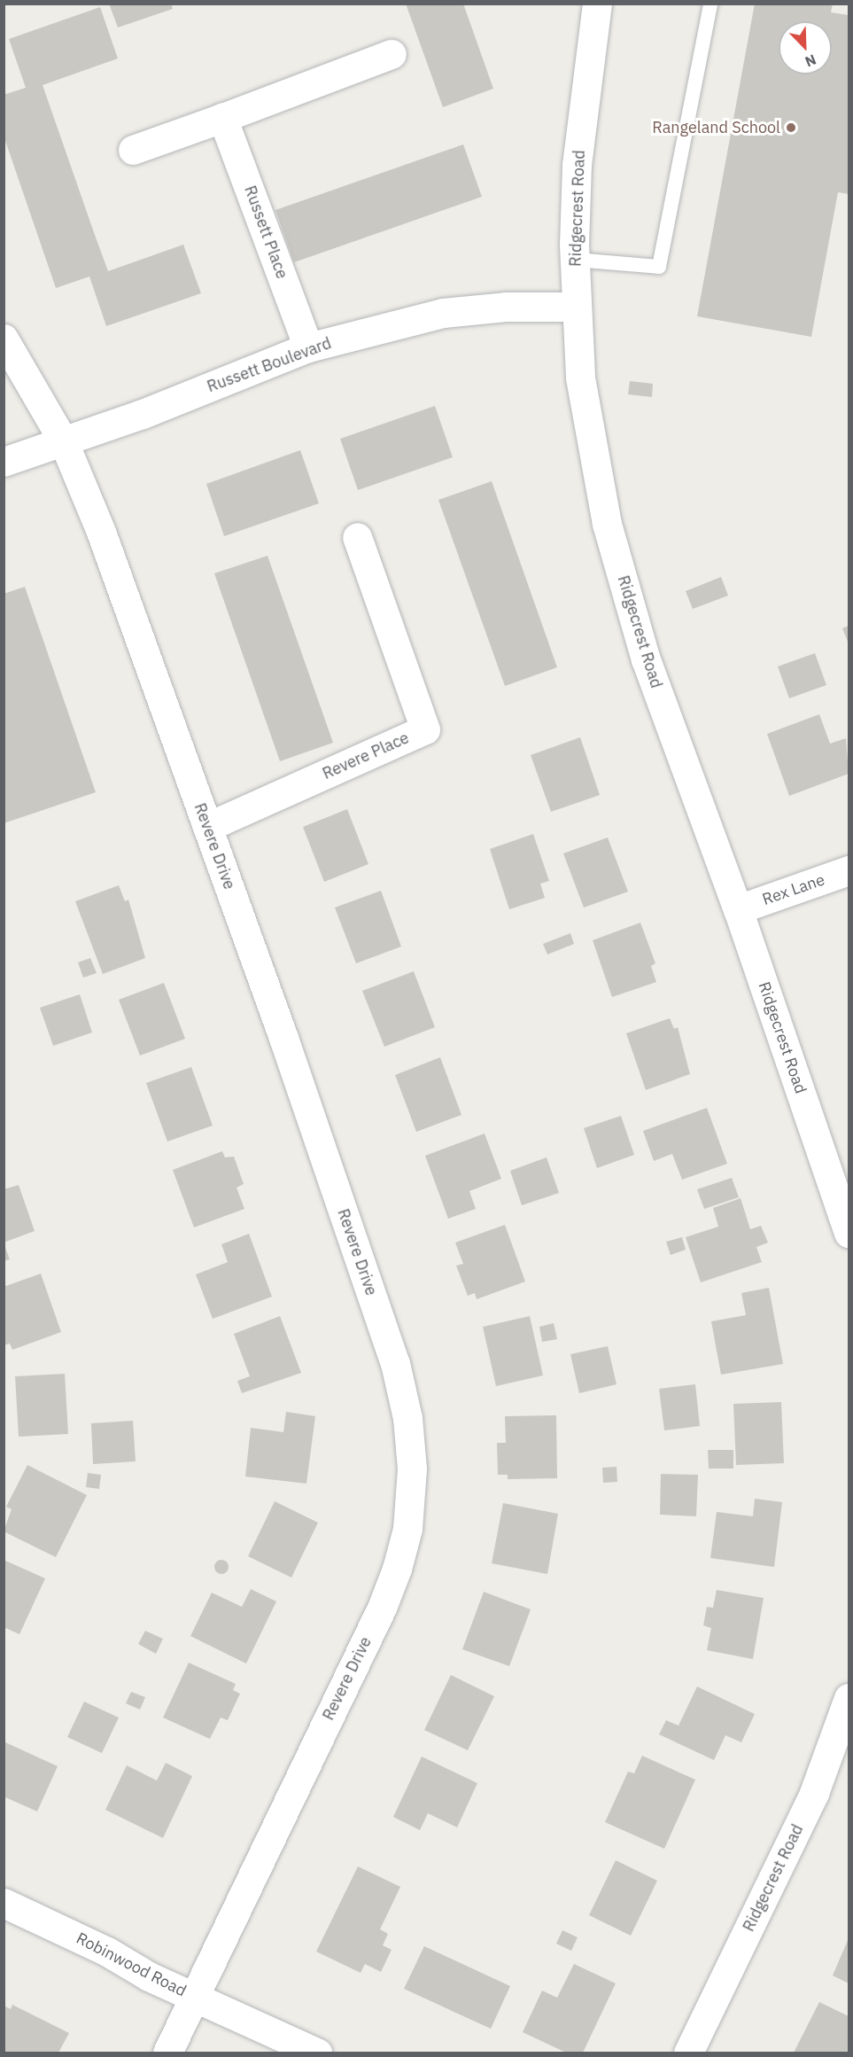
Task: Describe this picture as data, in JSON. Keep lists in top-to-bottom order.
{
  "streets": {
    "street": [
      "Ridgecrest Road",
      "Russett Place",
      "Russett Boulevard",
      "Revere Place",
      "Revere Drive",
      "Rex Lane",
      "Robinwood Road"
    ]
  },
  "crossings": [
    ["Ridgecrest Road", "Russett Boulevard"],
    ["Ridgecrest Road", "Rex Lane"],
    ["Russett Place", "Russett Boulevard"],
    ["Russett Boulevard", "Revere Drive"],
    ["Revere Place", "Revere Drive"],
    ["Revere Drive", "Robinwood Road"]
  ],
  "places": ["Rangeland School"],
  "north": "bottom right"
}
